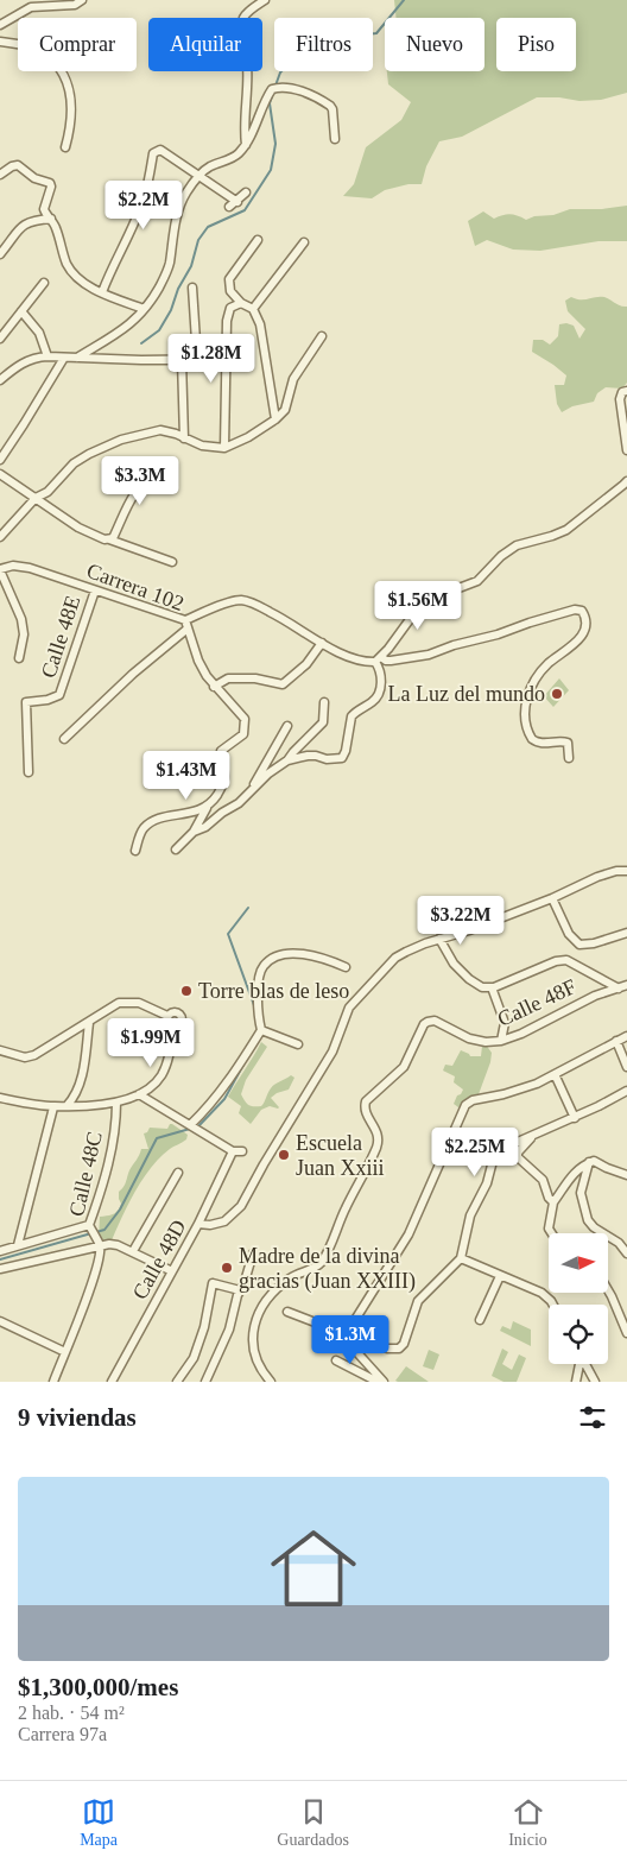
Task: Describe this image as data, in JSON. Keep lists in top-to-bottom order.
{
  "streets": {
    "street": [
      "Carrera 102",
      "Calle 48E",
      "Calle 48F",
      "Calle 48C",
      "Calle 48D"
    ]
  },
  "crossings": [
    ["Carrera 102", "Calle 48E"]
  ],
  "places": [
    "La Luz del mundo",
    "Torre blas de leso",
    "Escuela Juan Xxiii",
    "Madre de la divina gracias (Juan XXIII)"
  ],
  "north": "right",
  "page": {
    "chip": [
      "Comprar",
      "Alquilar",
      "Filtros",
      "Nuevo",
      "Piso"
    ],
    "price": [
      "$2.2M",
      "$1.28M",
      "$3.3M",
      "$1.56M",
      "$1.43M",
      "$3.22M",
      "$1.99M",
      "$2.25M",
      "$1.3M"
    ],
    "heading": "9 viviendas",
    "list": [
      {
        "name": "$1,300,000/mes",
        "note": "2 hab. · 54 m² · Carrera 97a"
      }
    ],
    "tabs": ["Mapa", "Guardados", "Inicio"]
  }
}
